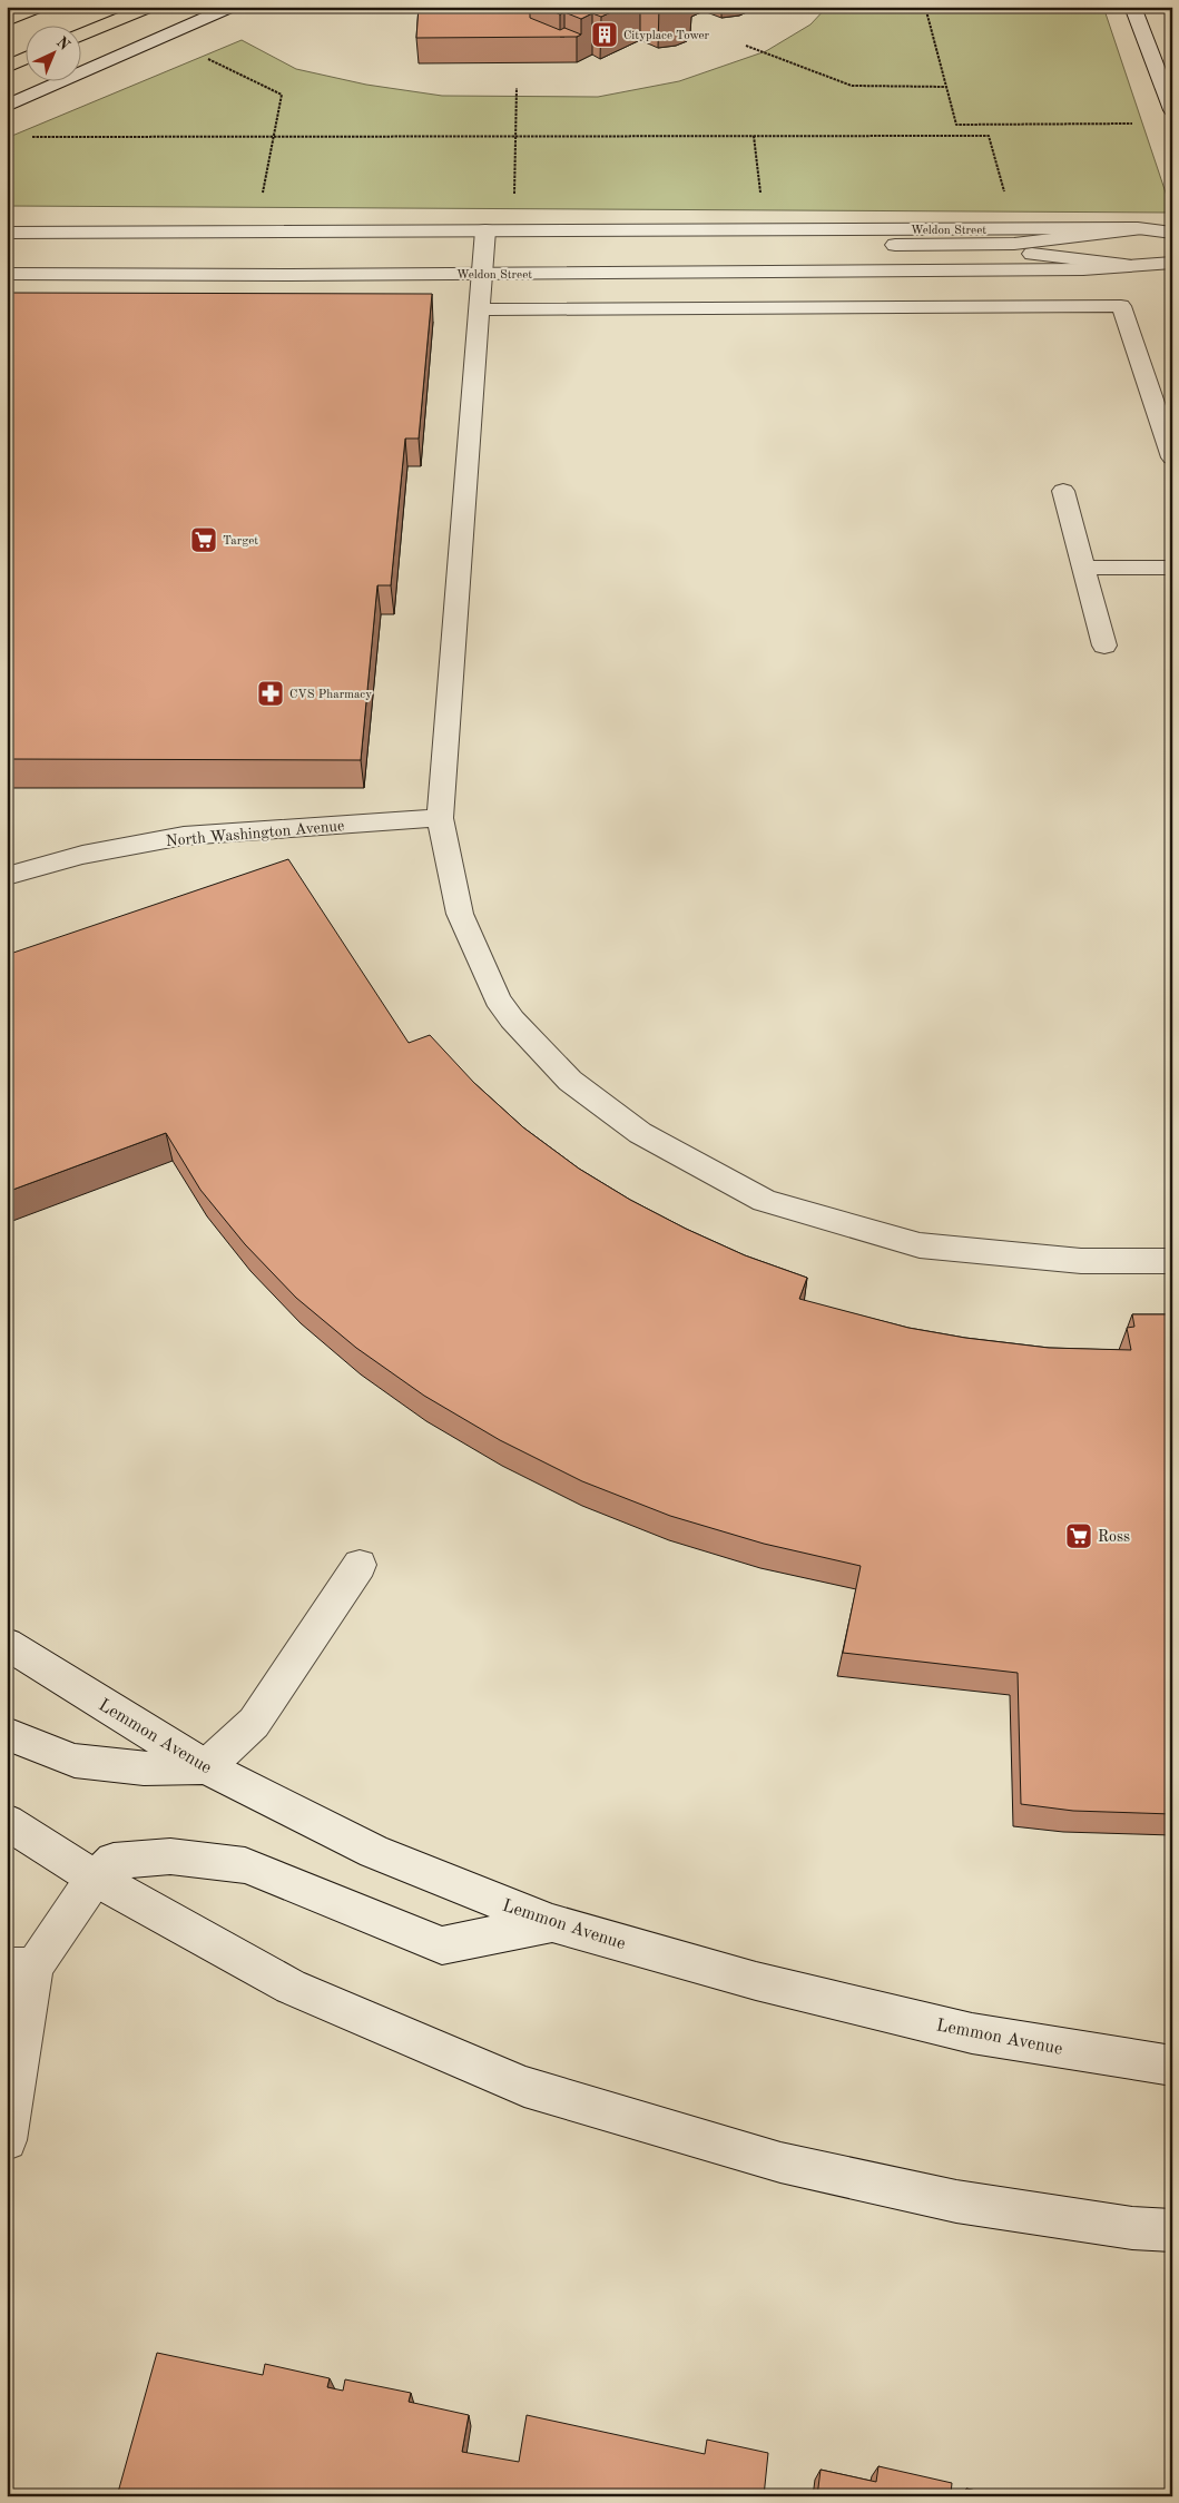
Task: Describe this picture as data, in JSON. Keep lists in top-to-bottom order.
{
  "streets": {
    "street": ["Weldon Street", "North Washington Avenue", "Lemmon Avenue"]
  },
  "places": {
    "building": ["Cityplace Tower"],
    "supermarket": ["Target", "Ross"],
    "pharmacy": ["CVS Pharmacy"]
  },
  "north": "top right"
}
